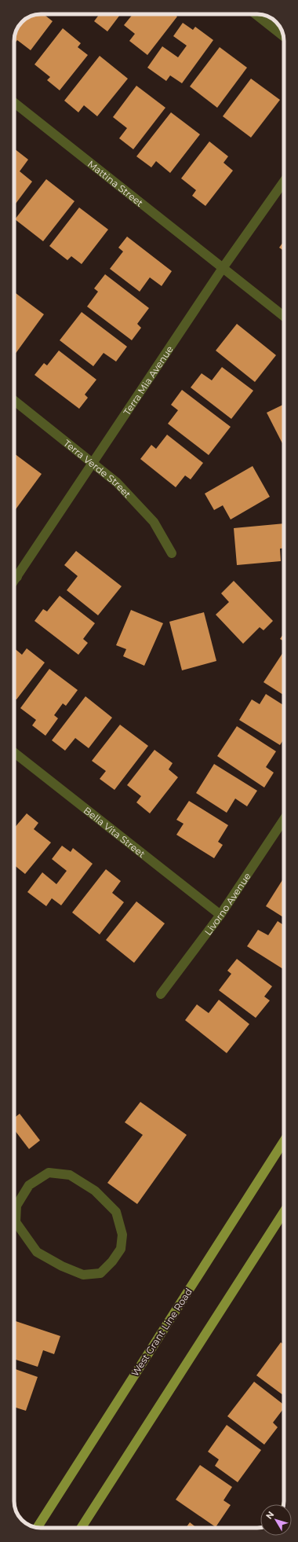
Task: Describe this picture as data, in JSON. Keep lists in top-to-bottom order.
{
  "streets": {
    "main road": ["West Grant Line Road"],
    "street": [
      "Mattina Street",
      "Terra Mia Avenue",
      "Terra Verde Street",
      "Bella Vita Street",
      "Livorno Avenue"
    ]
  },
  "crossings": [
    ["Mattina Street", "Terra Mia Avenue"],
    ["Terra Mia Avenue", "Terra Verde Street"],
    ["Bella Vita Street", "Livorno Avenue"]
  ],
  "north": "top left"
}
